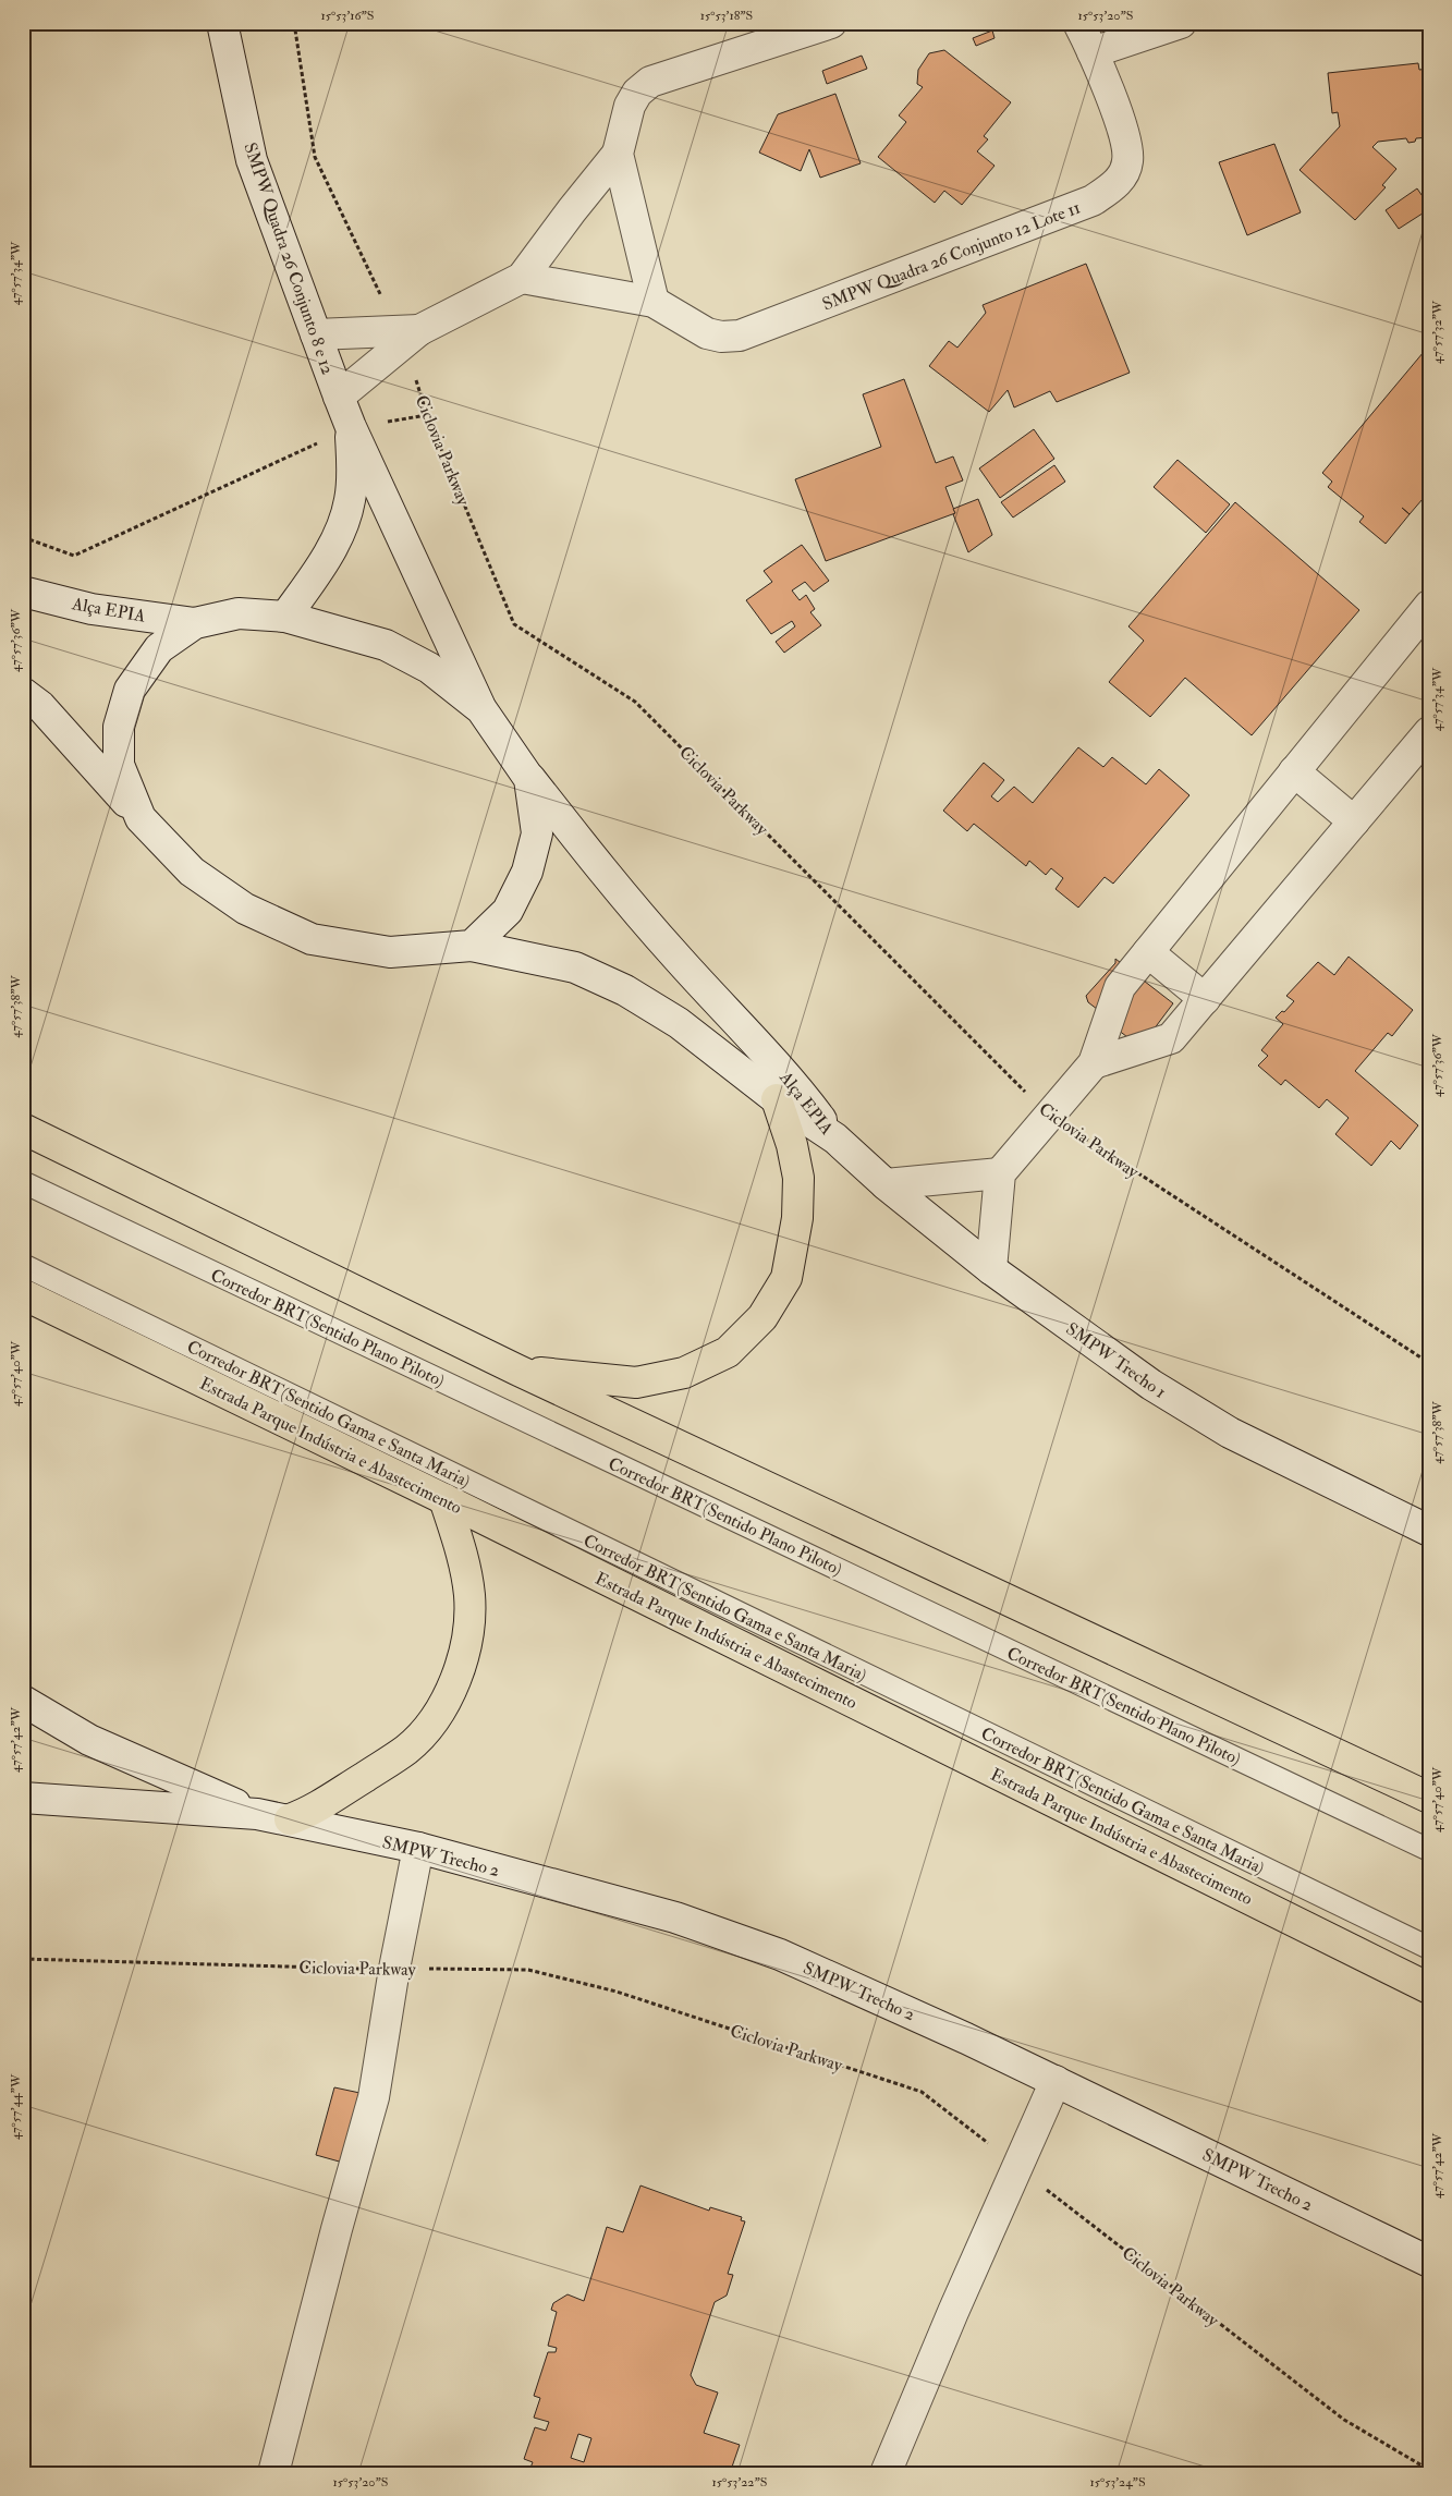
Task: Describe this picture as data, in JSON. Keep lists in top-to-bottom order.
{
  "streets": {
    "highway": ["Estrada Parque Indústria e Abastecimento"],
    "street": [
      "SMPW Quadra 26 Conjunto 12 Lote 11",
      "SMPW Quadra 26 Conjunto 8 e 12",
      "Alça EPIA",
      "SMPW Trecho 1",
      "SMPW Trecho 2"
    ],
    "lane": ["Corredor BRT(Sentido Plano Piloto)", "Corredor BRT(Sentido Gama e Santa Maria)"],
    "path": ["Ciclovia Parkway"]
  },
  "crossings": [
    ["SMPW Quadra 26 Conjunto 8 e 12", "Alça EPIA"],
    ["Alça EPIA", "SMPW Trecho 1"]
  ],
  "coordinates": [
    "15°53'16\"S",
    "15°53'18\"S",
    "15°53'20\"S",
    "47°57'34\"W",
    "47°57'32\"W",
    "47°57'36\"W",
    "47°57'38\"W",
    "47°57'40\"W",
    "47°57'42\"W",
    "47°57'44\"W",
    "15°53'22\"S",
    "15°53'24\"S"
  ]
}
